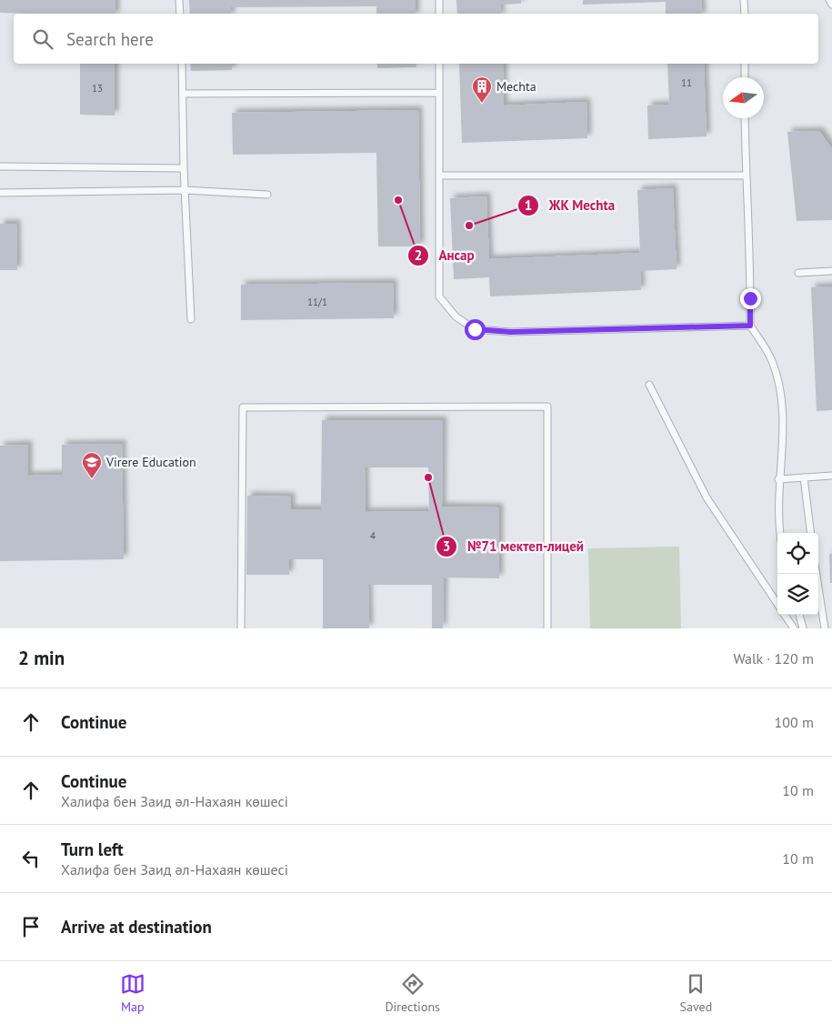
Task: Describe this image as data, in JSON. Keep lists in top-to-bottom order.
{
  "places": {
    "building": ["Mechta"],
    "other": ["Ансар", "ЖК Mechta", "№71 мектеп-лицей"],
    "school or university": ["Virere Education"]
  },
  "house_numbers": [
    "11",
    "13",
    "11/1",
    "4"
  ],
  "north": "left",
  "page": {
    "search": "Search here",
    "heading": ["2 min", "Walk · 120 m"],
    "list": [
      ["Continue", "100 m"],
      ["Continue", "Халифа бен Заид әл-Нахаян көшесі", "10 m"],
      ["Turn left", "Халифа бен Заид әл-Нахаян көшесі", "10 m"],
      "Arrive at destination"
    ],
    "nav": ["Map", "Directions", "Saved"]
  }
}
